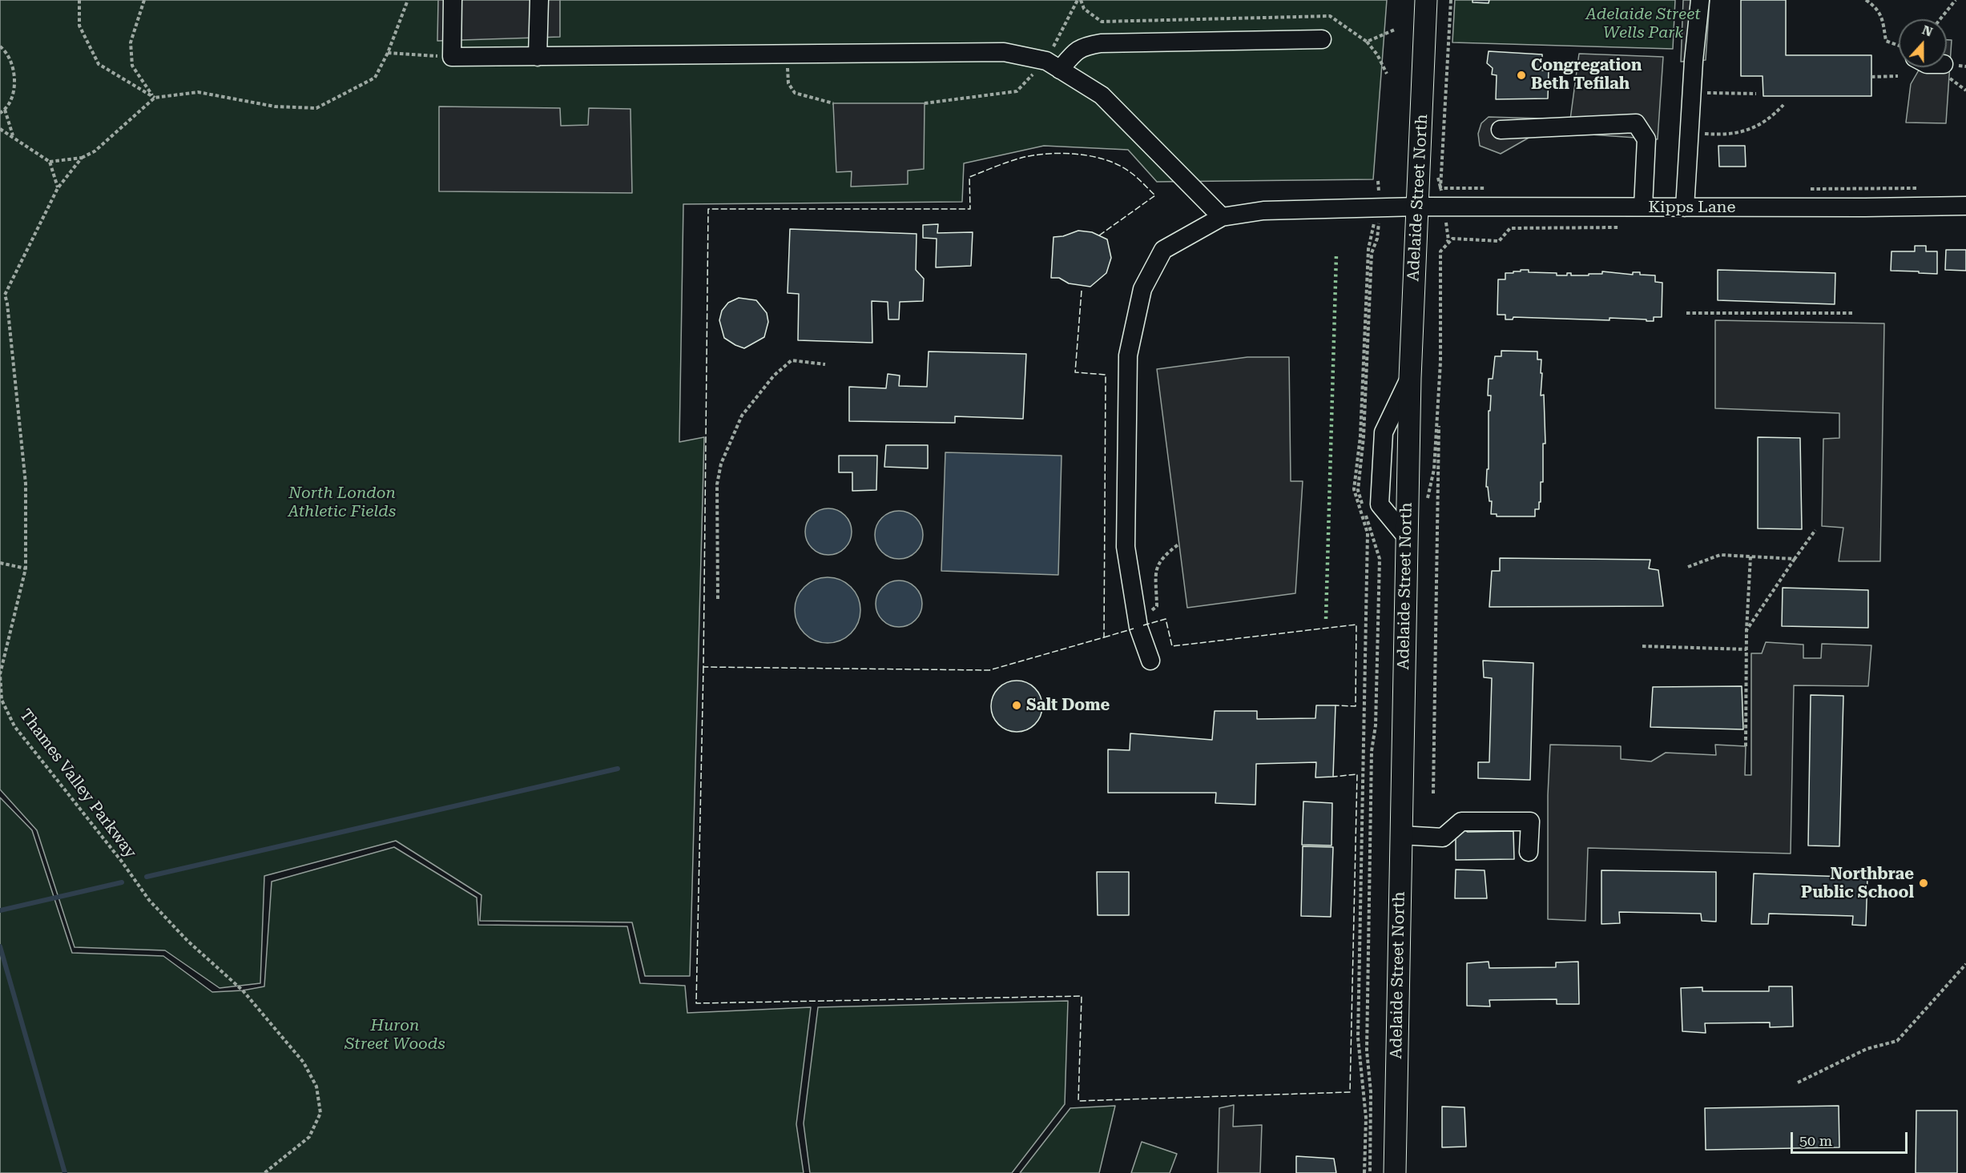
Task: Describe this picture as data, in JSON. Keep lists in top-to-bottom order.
{
  "streets": {
    "main road": ["Adelaide Street North"],
    "street": ["Kipps Lane"],
    "path": ["Thames Valley Parkway"]
  },
  "crossings": [
    ["Adelaide Street North", "Kipps Lane"]
  ],
  "parks": ["Adelaide Street Wells Park", "North London Athletic Fields", "Huron Street Woods"],
  "places": ["Congregation Beth Tefilah", "Salt Dome", "Northbrae Public School"],
  "scale_bar": "50 m",
  "north": "top"
}
